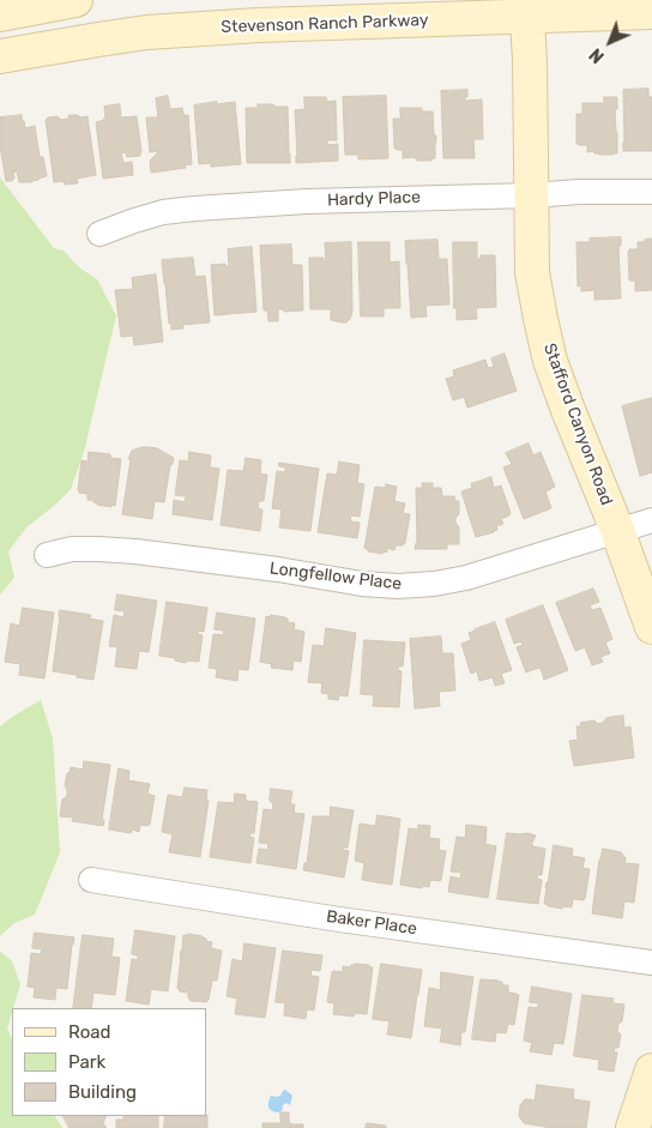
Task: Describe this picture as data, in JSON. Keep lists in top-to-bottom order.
{
  "streets": {
    "main road": ["Stevenson Ranch Parkway", "Stafford Canyon Road"],
    "street": ["Hardy Place", "Longfellow Place", "Baker Place"]
  },
  "crossings": [
    ["Stevenson Ranch Parkway", "Stafford Canyon Road"],
    ["Hardy Place", "Stafford Canyon Road"],
    ["Stafford Canyon Road", "Longfellow Place"]
  ],
  "legend": ["Road", "Park", "Building"],
  "north": "bottom left"
}
